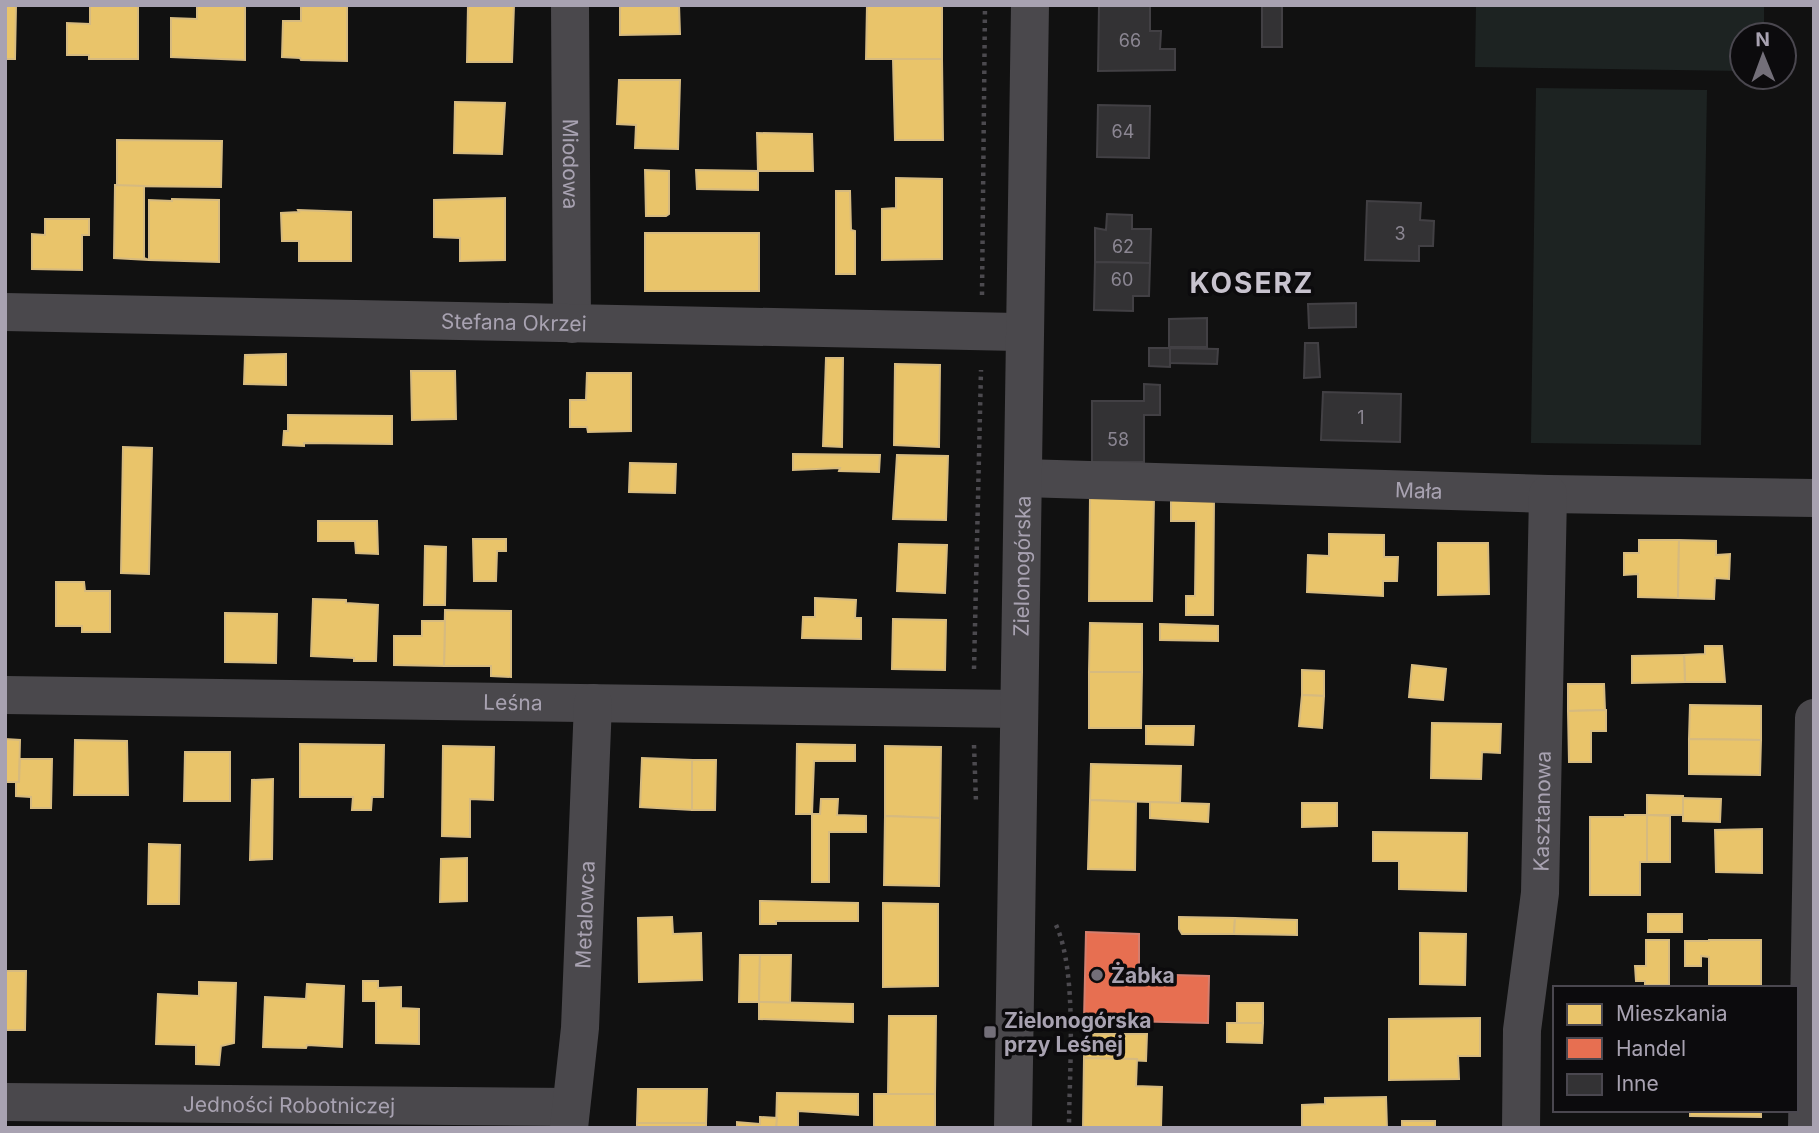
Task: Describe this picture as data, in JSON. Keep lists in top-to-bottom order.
{
  "streets": {
    "street": [
      "Miodowa",
      "Stefana Okrzei",
      "Mała",
      "Zielonogórska",
      "Leśna",
      "Kasztanowa",
      "Metalowca",
      "Jedności Robotniczej"
    ]
  },
  "crossings": [
    ["Miodowa", "Stefana Okrzei"],
    ["Stefana Okrzei", "Zielonogórska"],
    ["Mała", "Zielonogórska"],
    ["Mała", "Kasztanowa"],
    ["Zielonogórska", "Leśna"],
    ["Leśna", "Metalowca"],
    ["Metalowca", "Jedności Robotniczej"]
  ],
  "districts": ["KOSERZ"],
  "places": {
    "other": ["Żabka"],
    "transit": ["Zielonogórska przy Leśnej"]
  },
  "house_numbers": [
    "66",
    "64",
    "3",
    "62",
    "60",
    "1",
    "58"
  ],
  "legend": ["Mieszkania", "Handel", "Inne"],
  "north": "top"
}
